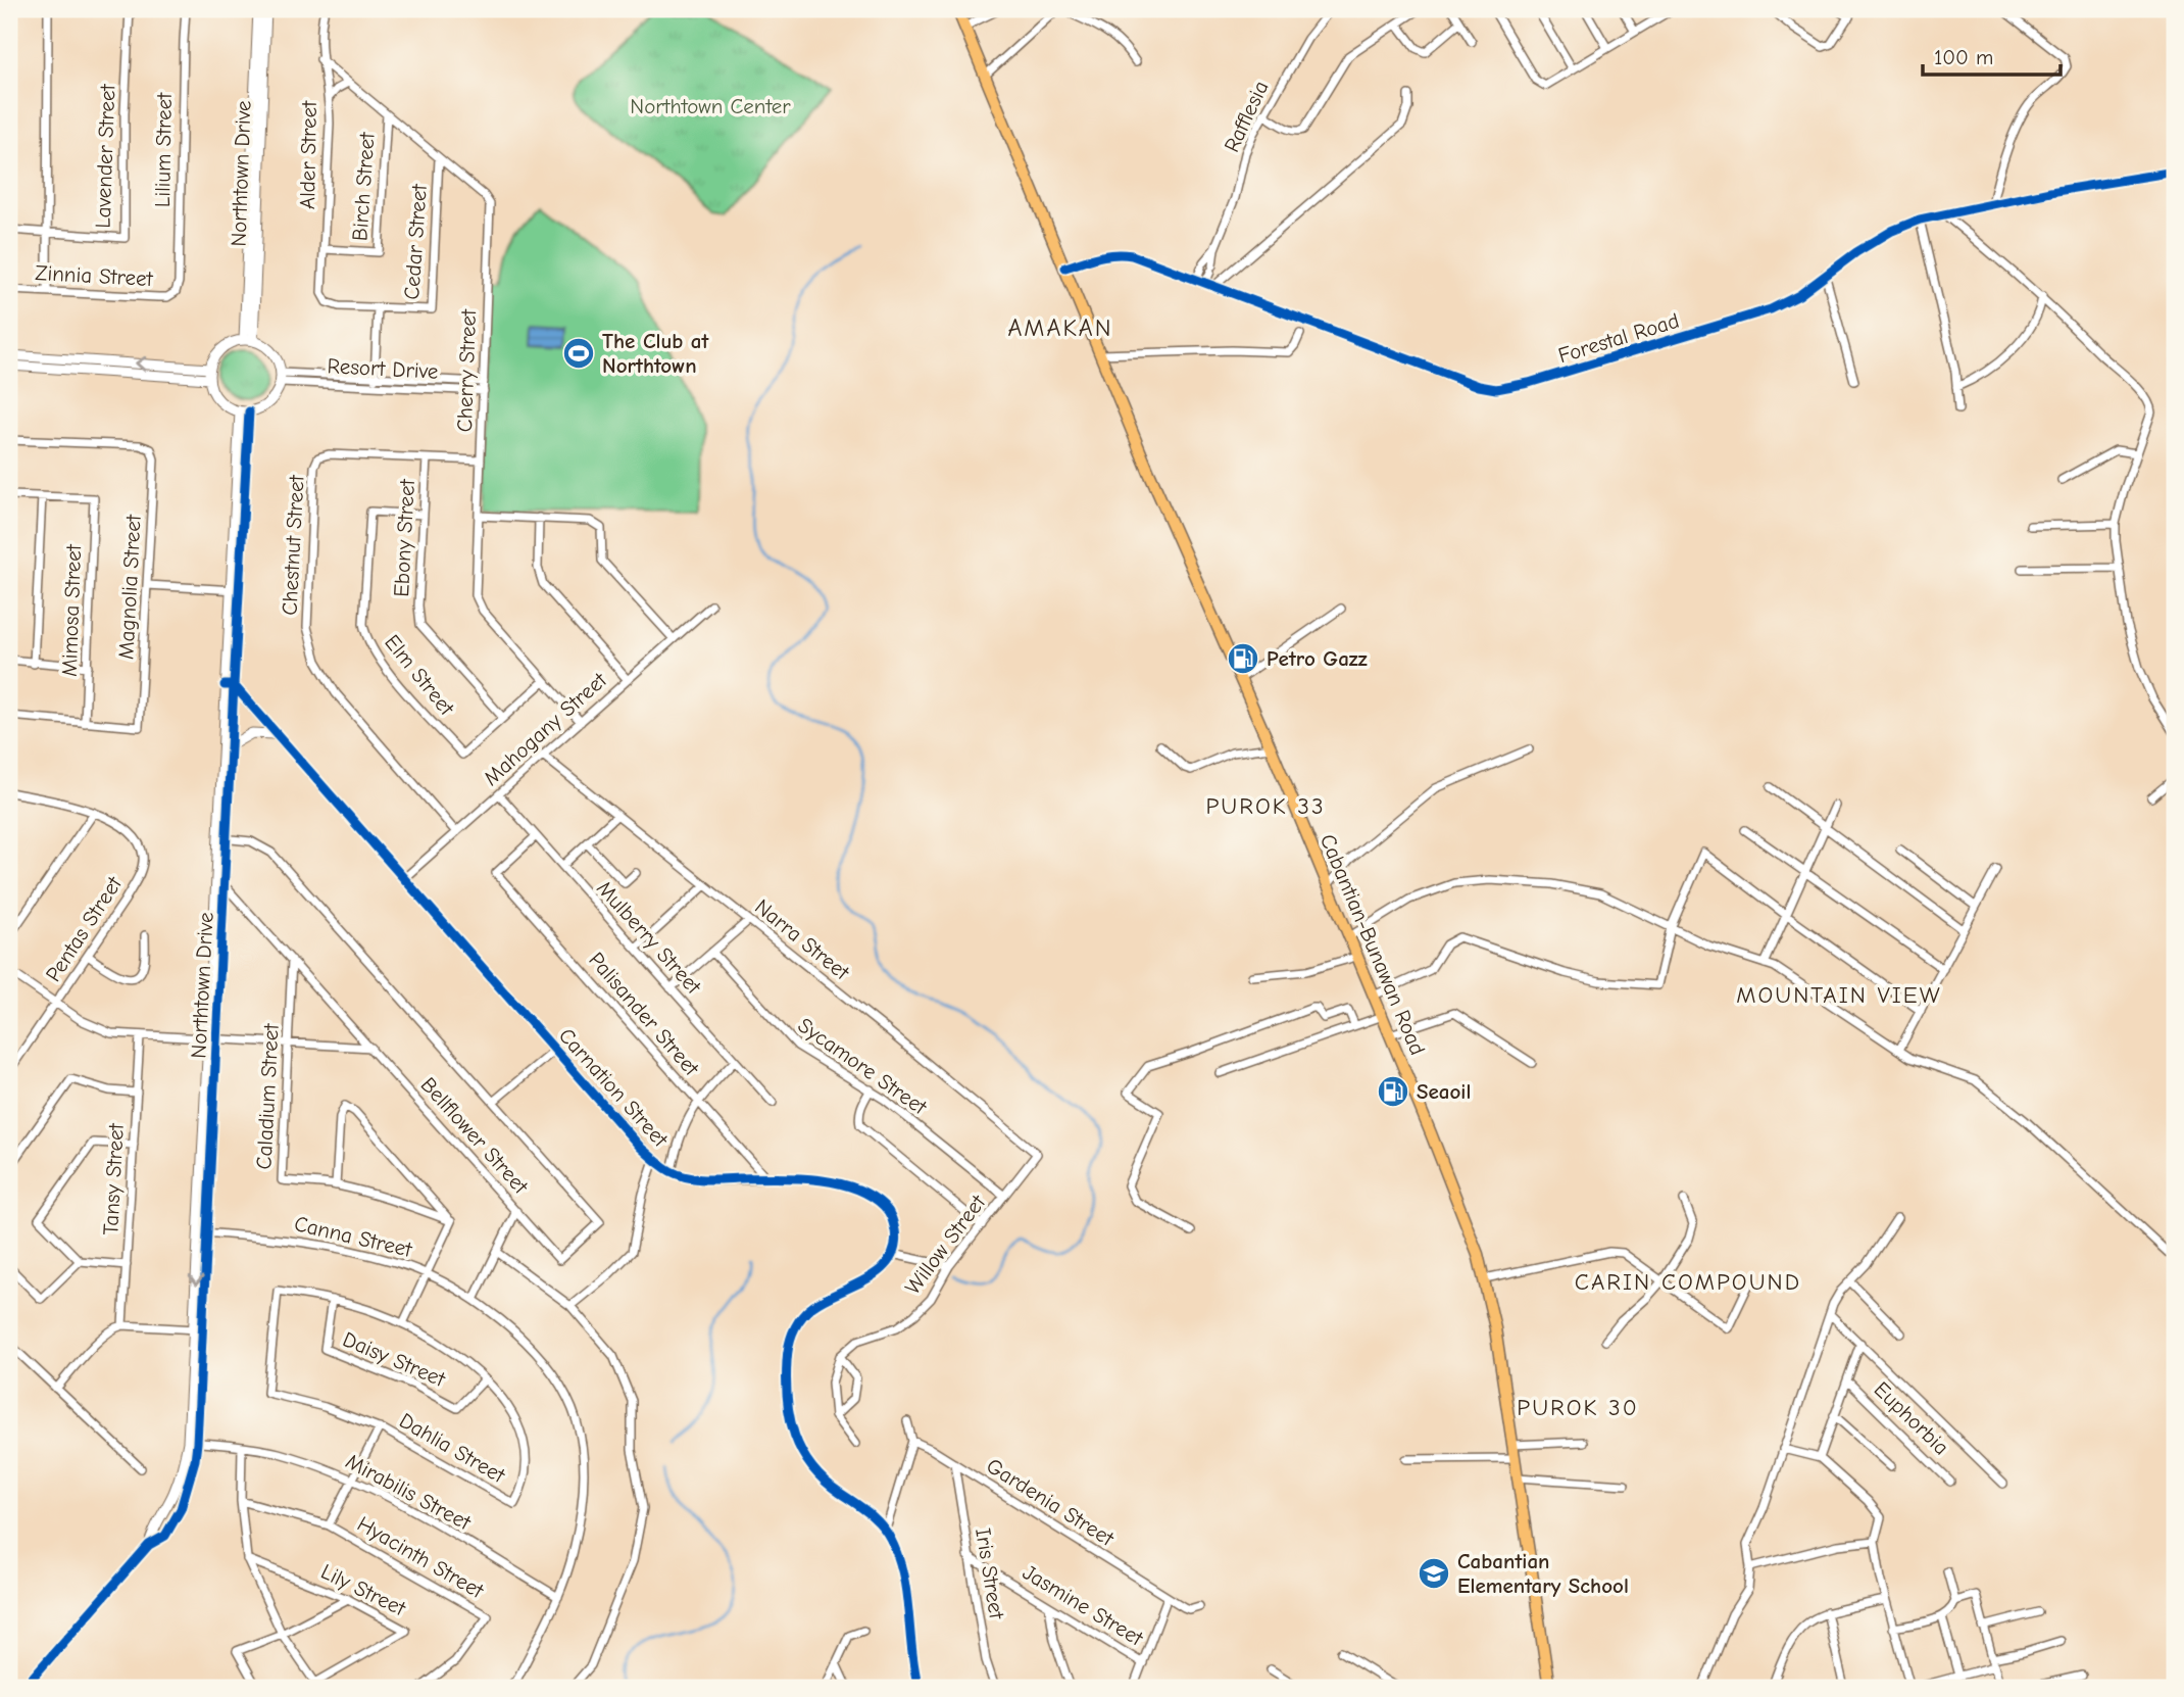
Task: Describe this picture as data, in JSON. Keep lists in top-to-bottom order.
{
  "streets": {
    "main road": ["Cabantian-Bunawan Road"],
    "street": [
      "Rafflesia",
      "Lilium Street",
      "Alder Street",
      "Lavender Street",
      "Northtown Drive",
      "Birch Street",
      "Cedar Street",
      "Zinnia Street",
      "Forestal Road",
      "Resort Drive",
      "Cherry Street",
      "Ebony Street",
      "Chestnut Street",
      "Magnolia Street",
      "Mimosa Street",
      "Elm Street",
      "Mahogany Street",
      "Pentas Street",
      "Mulberry Street",
      "Narra Street",
      "Palisander Street",
      "Sycamore Street",
      "Carnation Street",
      "Caladium Street",
      "Bellflower Street",
      "Tansy Street",
      "Canna Street",
      "Willow Street",
      "Daisy Street",
      "Euphorbia",
      "Dahlia Street",
      "Mirabilis Street",
      "Gardenia Street",
      "Hyacinth Street",
      "Iris Street",
      "Lily Street",
      "Jasmine Street"
    ]
  },
  "crossings": [
    ["Rafflesia", "Forestal Road"],
    ["Lilium Street", "Zinnia Street"],
    ["Alder Street", "Birch Street"],
    ["Alder Street", "Cedar Street"],
    ["Alder Street", "Cherry Street"],
    ["Northtown Drive", "Resort Drive"],
    ["Northtown Drive", "Carnation Street"],
    ["Northtown Drive", "Bellflower Street"],
    ["Northtown Drive", "Canna Street"],
    ["Northtown Drive", "Mirabilis Street"],
    ["Birch Street", "Cherry Street"],
    ["Cedar Street", "Cherry Street"],
    ["Forestal Road", "Cabantian-Bunawan Road"],
    ["Resort Drive", "Cherry Street"],
    ["Cherry Street", "Chestnut Street"],
    ["Cherry Street", "Elm Street"],
    ["Cherry Street", "Mahogany Street"],
    ["Ebony Street", "Chestnut Street"],
    ["Ebony Street", "Elm Street"],
    ["Chestnut Street", "Mahogany Street"],
    ["Magnolia Street", "Mimosa Street"],
    ["Mahogany Street", "Mulberry Street"],
    ["Mahogany Street", "Narra Street"],
    ["Mahogany Street", "Carnation Street"],
    ["Mulberry Street", "Palisander Street"],
    ["Narra Street", "Willow Street"],
    ["Palisander Street", "Carnation Street"],
    ["Sycamore Street", "Willow Street"],
    ["Carnation Street", "Bellflower Street"],
    ["Caladium Street", "Bellflower Street"],
    ["Canna Street", "Mirabilis Street"],
    ["Daisy Street", "Dahlia Street"],
    ["Dahlia Street", "Mirabilis Street"],
    ["Dahlia Street", "Hyacinth Street"],
    ["Gardenia Street", "Iris Street"],
    ["Iris Street", "Jasmine Street"]
  ],
  "districts": [
    "AMAKAN",
    "PUROK 33",
    "MOUNTAIN VIEW",
    "CARIN COMPOUND",
    "PUROK 30"
  ],
  "parks": ["Northtown Center"],
  "places": {
    "sports": ["The Club at Northtown"],
    "fuel station": ["Petro Gazz", "Seaoil"],
    "school or university": ["Cabantian Elementary School"]
  },
  "scale_bar": "100 m"
}
